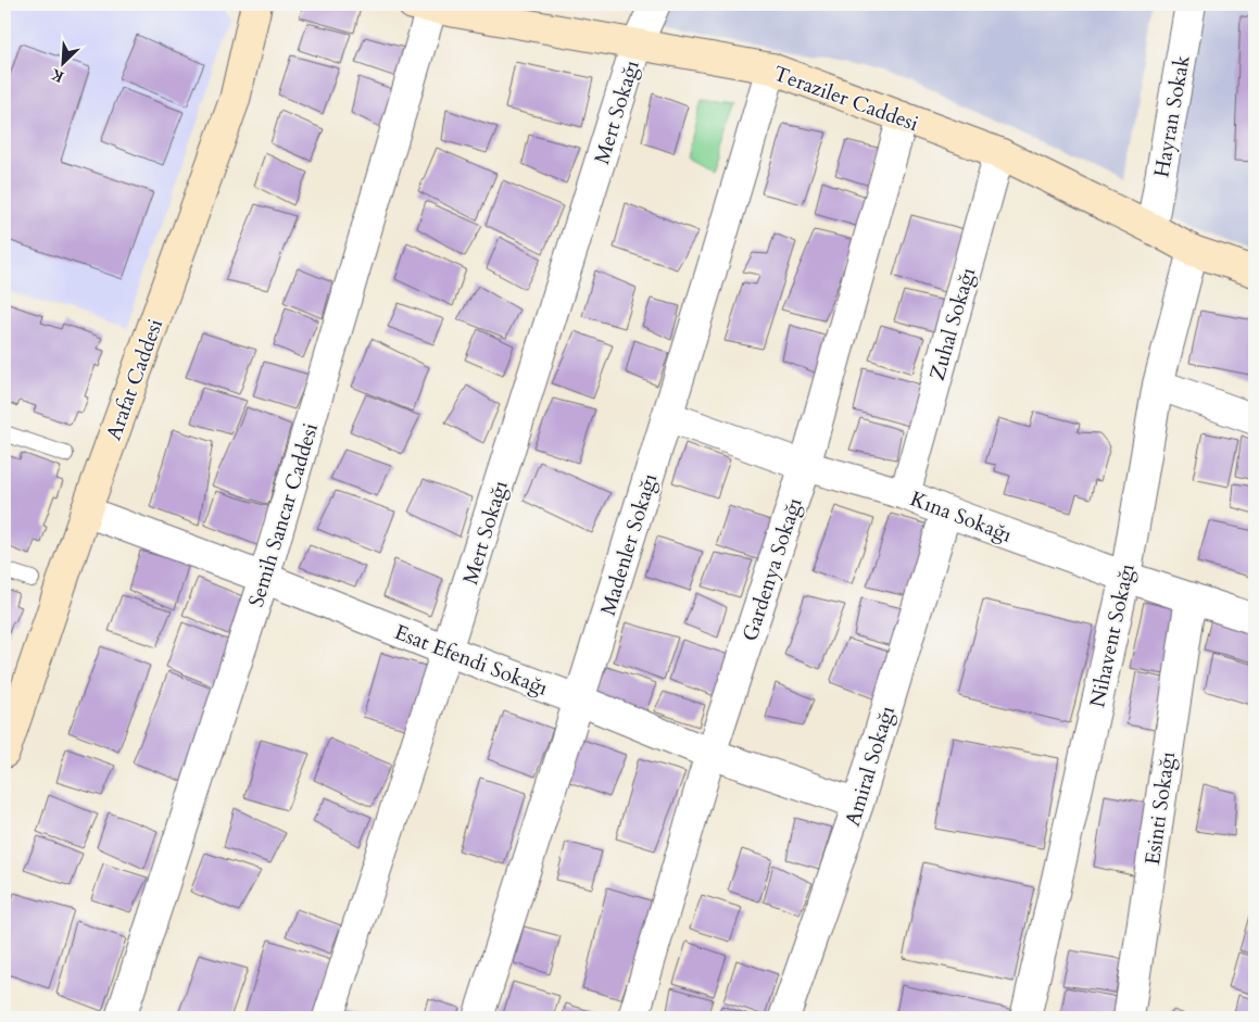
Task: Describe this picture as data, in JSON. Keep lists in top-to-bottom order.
{
  "streets": {
    "main road": ["Teraziler Caddesi", "Arafat Caddesi"],
    "street": [
      "Mert Sokağı",
      "Hayran Sokak",
      "Zuhal Sokağı",
      "Semih Sancar Caddesi",
      "Kına Sokağı",
      "Madenler Sokağı",
      "Gardenya Sokağı",
      "Nihavent Sokağı",
      "Esat Efendi Sokağı",
      "Amiral Sokağı",
      "Esinti Sokağı"
    ]
  },
  "crossings": [
    ["Teraziler Caddesi", "Mert Sokağı"],
    ["Teraziler Caddesi", "Hayran Sokak"],
    ["Teraziler Caddesi", "Zuhal Sokağı"],
    ["Teraziler Caddesi", "Semih Sancar Caddesi"],
    ["Teraziler Caddesi", "Madenler Sokağı"],
    ["Teraziler Caddesi", "Gardenya Sokağı"],
    ["Teraziler Caddesi", "Nihavent Sokağı"],
    ["Mert Sokağı", "Esat Efendi Sokağı"],
    ["Zuhal Sokağı", "Kına Sokağı"],
    ["Arafat Caddesi", "Esat Efendi Sokağı"],
    ["Semih Sancar Caddesi", "Esat Efendi Sokağı"],
    ["Kına Sokağı", "Madenler Sokağı"],
    ["Kına Sokağı", "Gardenya Sokağı"],
    ["Kına Sokağı", "Nihavent Sokağı"],
    ["Kına Sokağı", "Amiral Sokağı"],
    ["Kına Sokağı", "Esinti Sokağı"],
    ["Madenler Sokağı", "Esat Efendi Sokağı"],
    ["Gardenya Sokağı", "Esat Efendi Sokağı"],
    ["Esat Efendi Sokağı", "Amiral Sokağı"]
  ],
  "north": "bottom left"
}
